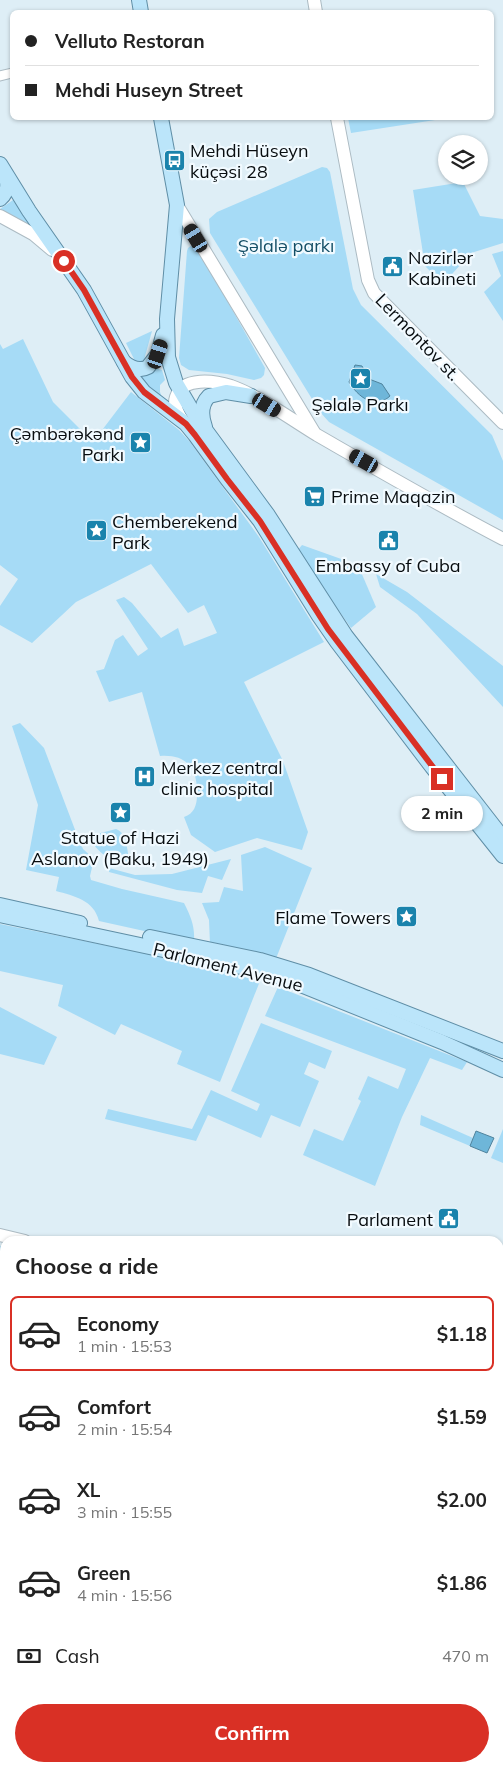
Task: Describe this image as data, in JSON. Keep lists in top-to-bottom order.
{
  "streets": {
    "main road": ["Lermontov st.", "Parlament Avenue"]
  },
  "parks": ["Şəlalə parkı"],
  "places": {
    "bus stop": ["Mehdi Hüseyn küçəsi 28"],
    "public building": ["Nazirlər Kabineti", "Embassy of Cuba", "Parlament"],
    "place": [
      "Şəlalə Parkı",
      "Çəmbərəkənd Parkı",
      "Chemberekend Park",
      "Statue of Hazi Aslanov (Baku, 1949)",
      "Flame Towers"
    ],
    "supermarket": ["Prime Maqazin"],
    "hospital": ["Merkez central clinic hospital"]
  },
  "page": {
    "banner": ["Velluto Restoran", "Mehdi Huseyn Street"],
    "bubble": "2 min",
    "heading": "Choose a ride",
    "list": [
      {
        "name": "Economy",
        "note": "1 min · 15:53",
        "value": "$1.18"
      },
      {
        "name": "Comfort",
        "note": "2 min · 15:54",
        "value": "$1.59"
      },
      {
        "name": "XL",
        "note": "3 min · 15:55",
        "value": "$2.00"
      },
      {
        "name": "Green",
        "note": "4 min · 15:56",
        "value": "$1.86"
      }
    ],
    "pay": ["Cash", "470 m"],
    "buttons": "Confirm"
  }
}
